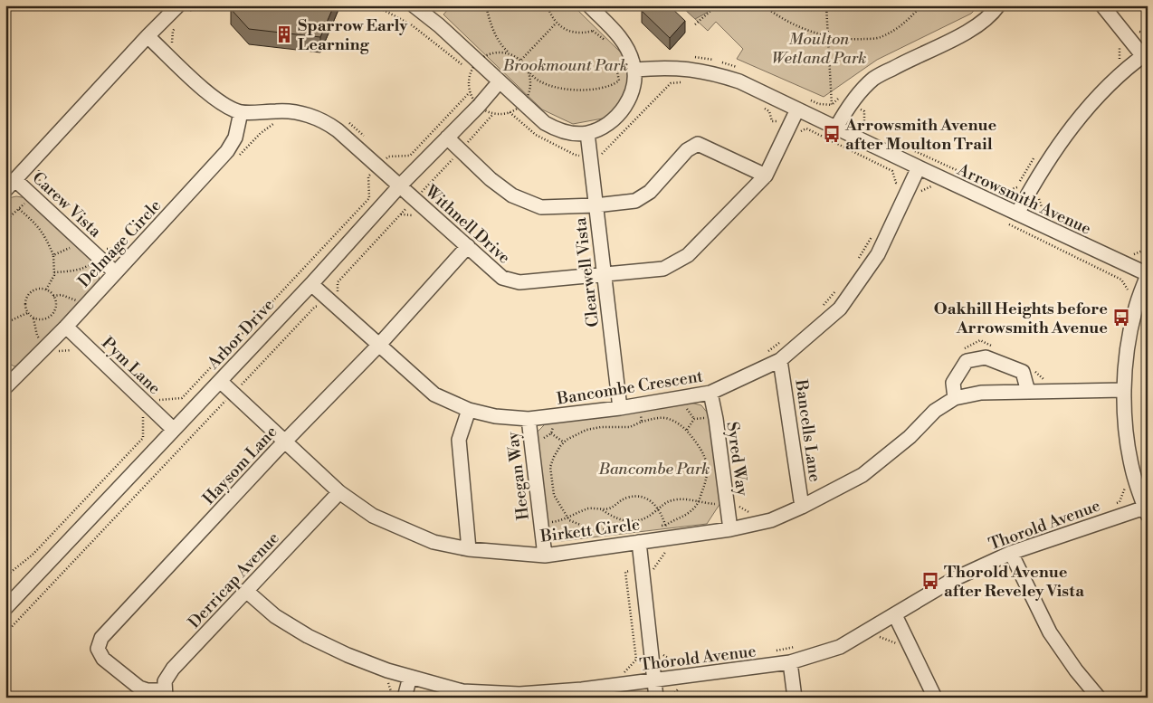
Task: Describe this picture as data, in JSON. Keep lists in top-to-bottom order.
{
  "streets": {
    "street": [
      "Arrowsmith Avenue",
      "Carew Vista",
      "Withnell Drive",
      "Delmage Circle",
      "Clearwell Vista",
      "Arbor Drive",
      "Pym Lane",
      "Bancombe Crescent",
      "Bancells Lane",
      "Syred Way",
      "Haysom Lane",
      "Heegan Way",
      "Thorold Avenue",
      "Birkett Circle",
      "Derricap Avenue"
    ]
  },
  "crossings": [
    ["Arrowsmith Avenue", "Withnell Drive"],
    ["Arrowsmith Avenue", "Bancombe Crescent"],
    ["Carew Vista", "Delmage Circle"],
    ["Withnell Drive", "Delmage Circle"],
    ["Withnell Drive", "Clearwell Vista"],
    ["Withnell Drive", "Arbor Drive"],
    ["Withnell Drive", "Haysom Lane"],
    ["Delmage Circle", "Pym Lane"],
    ["Clearwell Vista", "Bancombe Crescent"],
    ["Arbor Drive", "Pym Lane"],
    ["Arbor Drive", "Bancombe Crescent"],
    ["Arbor Drive", "Birkett Circle"],
    ["Bancombe Crescent", "Bancells Lane"],
    ["Bancombe Crescent", "Syred Way"],
    ["Bancombe Crescent", "Haysom Lane"],
    ["Bancombe Crescent", "Heegan Way"],
    ["Bancells Lane", "Birkett Circle"],
    ["Syred Way", "Birkett Circle"],
    ["Haysom Lane", "Birkett Circle"],
    ["Haysom Lane", "Derricap Avenue"],
    ["Heegan Way", "Birkett Circle"],
    ["Thorold Avenue", "Derricap Avenue"],
    ["Birkett Circle", "Derricap Avenue"]
  ],
  "parks": ["Moulton Wetland Park", "Brookmount Park", "Bancombe Park"],
  "places": {
    "building": ["Sparrow Early Learning"],
    "bus stop": ["Arrowsmith Avenue after Moulton Trail", "Oakhill Heights before Arrowsmith Avenue", "Thorold Avenue after Reveley Vista"]
  }
}
